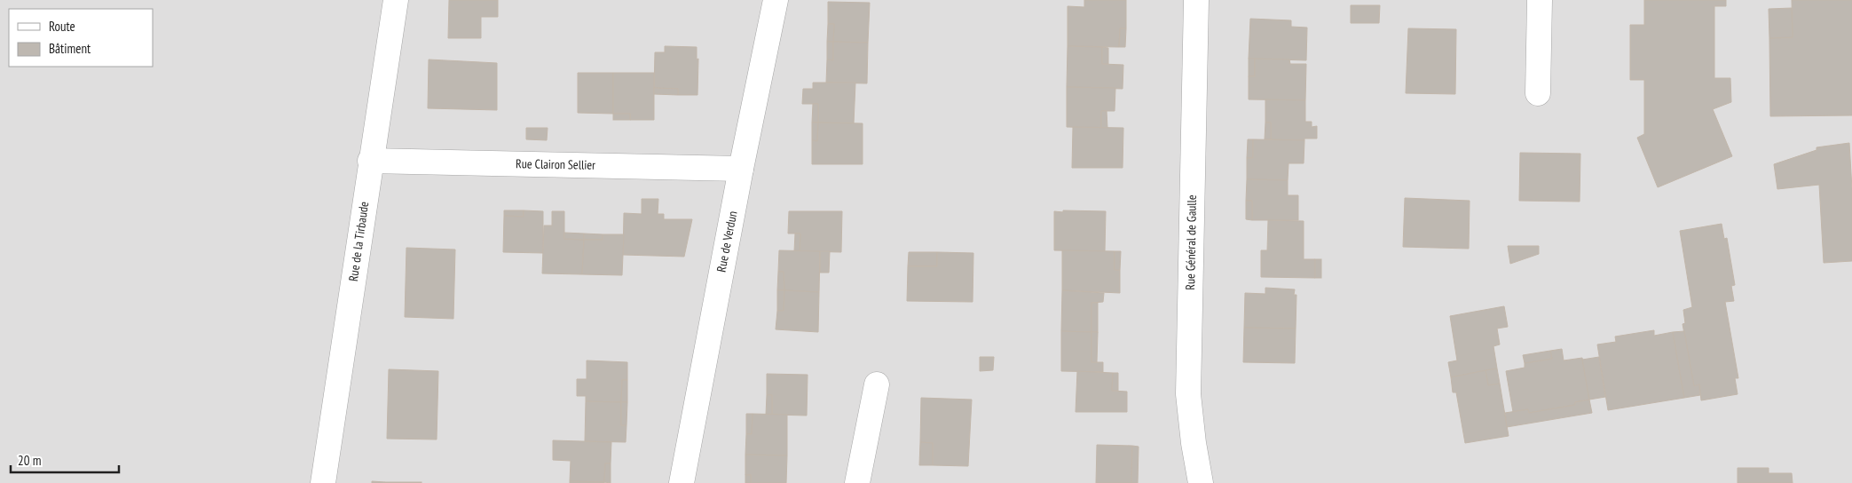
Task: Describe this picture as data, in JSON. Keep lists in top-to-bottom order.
{
  "streets": {
    "street": [
      "Rue Clairon Sellier",
      "Rue de la Tirbaude",
      "Rue de Verdun",
      "Rue Général de Gaulle"
    ]
  },
  "crossings": [
    ["Rue Clairon Sellier", "Rue de la Tirbaude"],
    ["Rue Clairon Sellier", "Rue de Verdun"]
  ],
  "legend": ["Route", "Bâtiment"],
  "scale_bar": "20 m"
}
